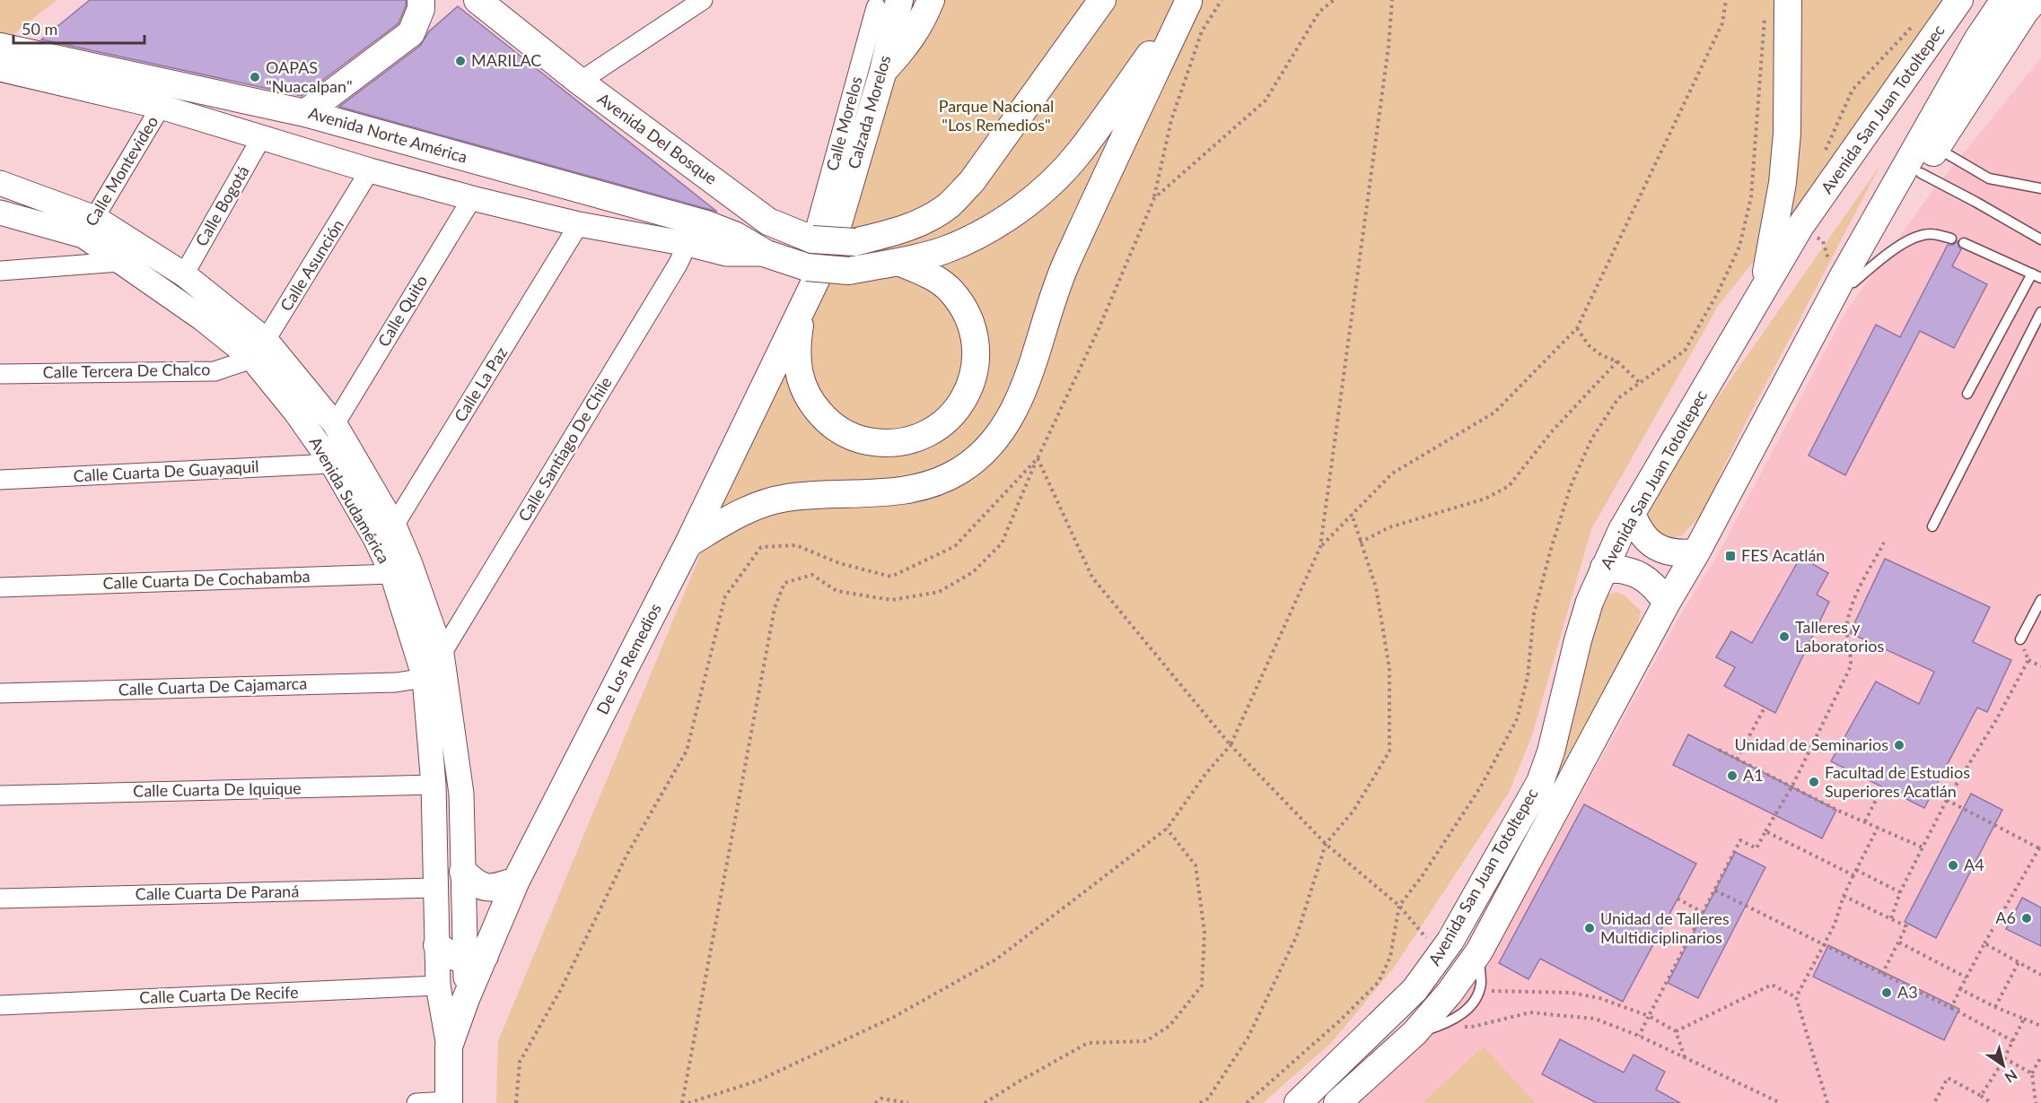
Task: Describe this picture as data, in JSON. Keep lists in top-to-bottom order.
{
  "streets": {
    "main road": [
      "Avenida San Juan Totoltepec",
      "Calzada Morelos",
      "Avenida Norte América",
      "Avenida Del Bosque",
      "De Los Remedios"
    ],
    "street": [
      "Calle Morelos",
      "Calle Montevideo",
      "Calle Bogotá",
      "Calle Asunción",
      "Calle Quito",
      "Calle Tercera De Chalco",
      "Calle La Paz",
      "Calle Santiago De Chile",
      "Calle Cuarta De Guayaquil",
      "Avenida Sudamérica",
      "Calle Cuarta De Cochabamba",
      "Calle Cuarta De Cajamarca",
      "Calle Cuarta De Iquique",
      "Calle Cuarta De Paraná",
      "Calle Cuarta De Recife"
    ]
  },
  "crossings": [
    ["Calzada Morelos", "Calle Morelos"],
    ["Calzada Morelos", "Avenida Del Bosque"],
    ["Calzada Morelos", "De Los Remedios"],
    ["Calle Morelos", "Avenida Del Bosque"],
    ["Avenida Norte América", "Calle Montevideo"],
    ["Avenida Norte América", "Calle Bogotá"],
    ["Avenida Norte América", "Calle Asunción"],
    ["Avenida Norte América", "Calle Quito"],
    ["Avenida Norte América", "Calle La Paz"],
    ["Avenida Norte América", "Calle Santiago De Chile"],
    ["Avenida Del Bosque", "De Los Remedios"],
    ["Calle Montevideo", "Avenida Sudamérica"],
    ["Calle Bogotá", "Avenida Sudamérica"],
    ["Calle Asunción", "Calle Tercera De Chalco"],
    ["Calle Asunción", "Avenida Sudamérica"],
    ["Calle Quito", "Avenida Sudamérica"],
    ["Calle Tercera De Chalco", "Avenida Sudamérica"],
    ["Calle La Paz", "Avenida Sudamérica"],
    ["Calle Santiago De Chile", "Avenida Sudamérica"],
    ["Calle Cuarta De Guayaquil", "Avenida Sudamérica"],
    ["Avenida Sudamérica", "Calle Cuarta De Cochabamba"],
    ["Avenida Sudamérica", "De Los Remedios"],
    ["Avenida Sudamérica", "Calle Cuarta De Cajamarca"],
    ["Avenida Sudamérica", "Calle Cuarta De Iquique"],
    ["Avenida Sudamérica", "Calle Cuarta De Paraná"],
    ["Avenida Sudamérica", "Calle Cuarta De Recife"]
  ],
  "parks": ["Parque Nacional \"Los Remedios\""],
  "places": {
    "other": [
      "MARILAC",
      "OAPAS \"Nuacalpan\"",
      "Talleres y Laboratorios",
      "Unidad de Seminarios",
      "A1",
      "Facultad de Estudios Superiores Acatlán",
      "A4",
      "A6",
      "Unidad de Talleres Multidiciplinarios",
      "A3"
    ],
    "transit": ["FES Acatlán"]
  },
  "scale_bar": "50 m",
  "north": "bottom right"
}
